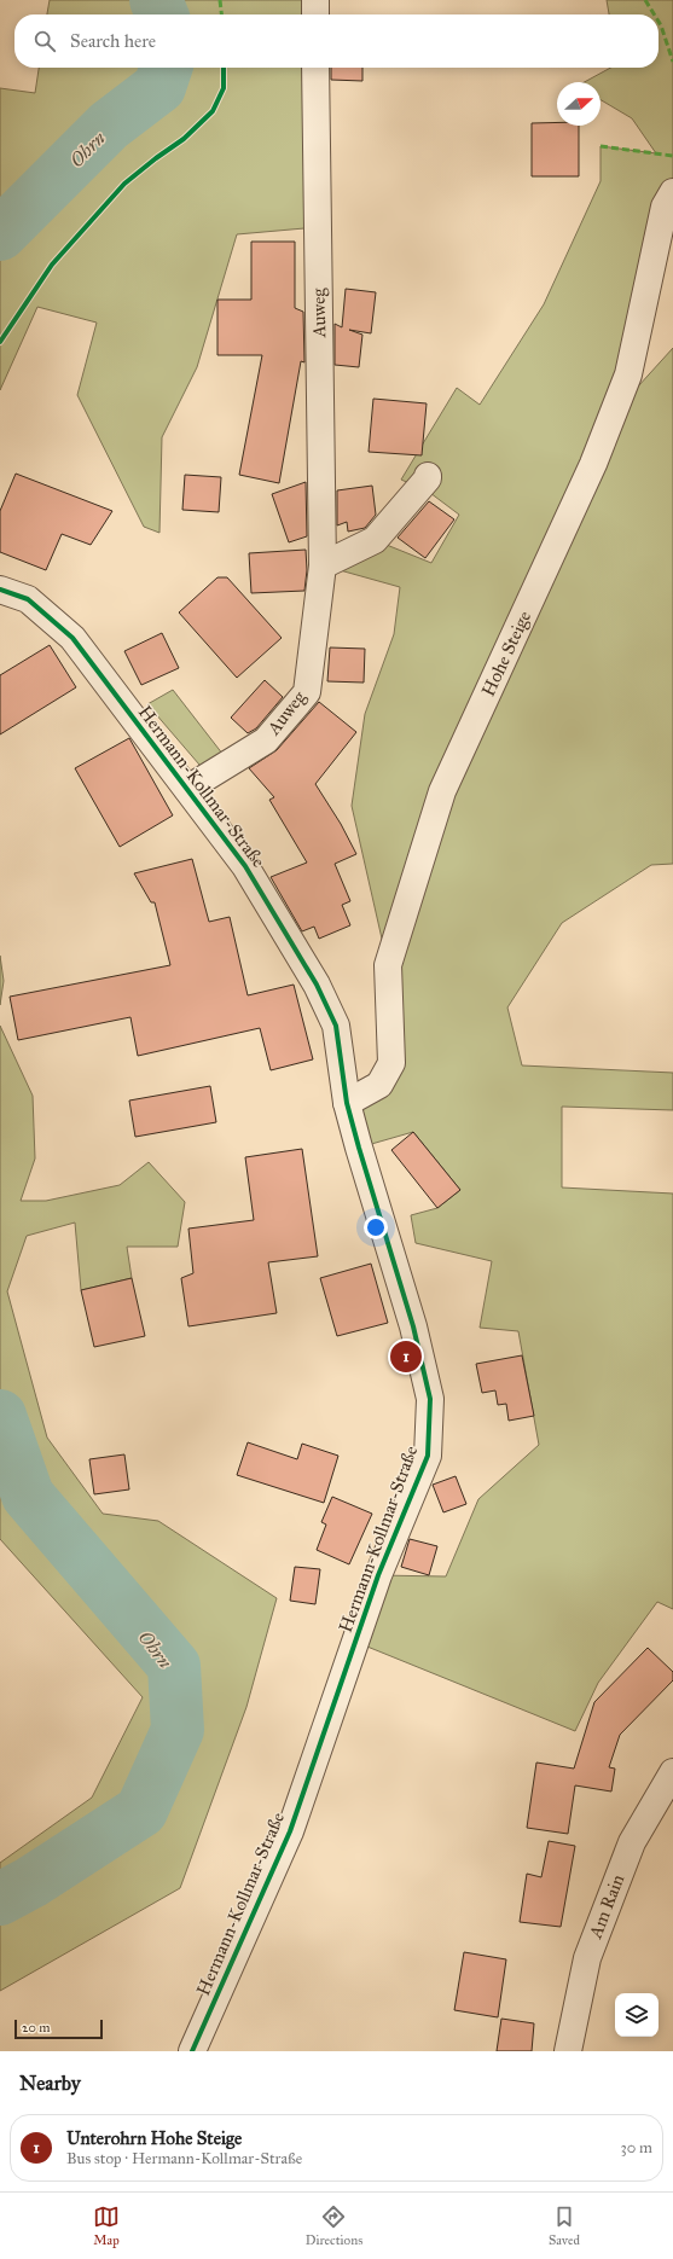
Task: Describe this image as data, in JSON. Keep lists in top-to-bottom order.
{
  "streets": {
    "street": [
      "Auweg",
      "Hohe Steige",
      "Hermann-Kollmar-Straße",
      "Am Rain"
    ]
  },
  "crossings": [
    ["Auweg", "Hermann-Kollmar-Straße"],
    ["Hohe Steige", "Hermann-Kollmar-Straße"]
  ],
  "water": ["Ohrn"],
  "scale_bar": "20 m",
  "north": "right",
  "page": {
    "search": "Search here",
    "pins": "1",
    "scale": "20 m",
    "heading": "Nearby",
    "list": [
      {
        "mark": "1",
        "name": "Unterohrn Hohe Steige",
        "note": "Bus stop · Hermann-Kollmar-Straße",
        "value": "30 m"
      }
    ],
    "nav": ["Map", "Directions", "Saved"]
  }
}
